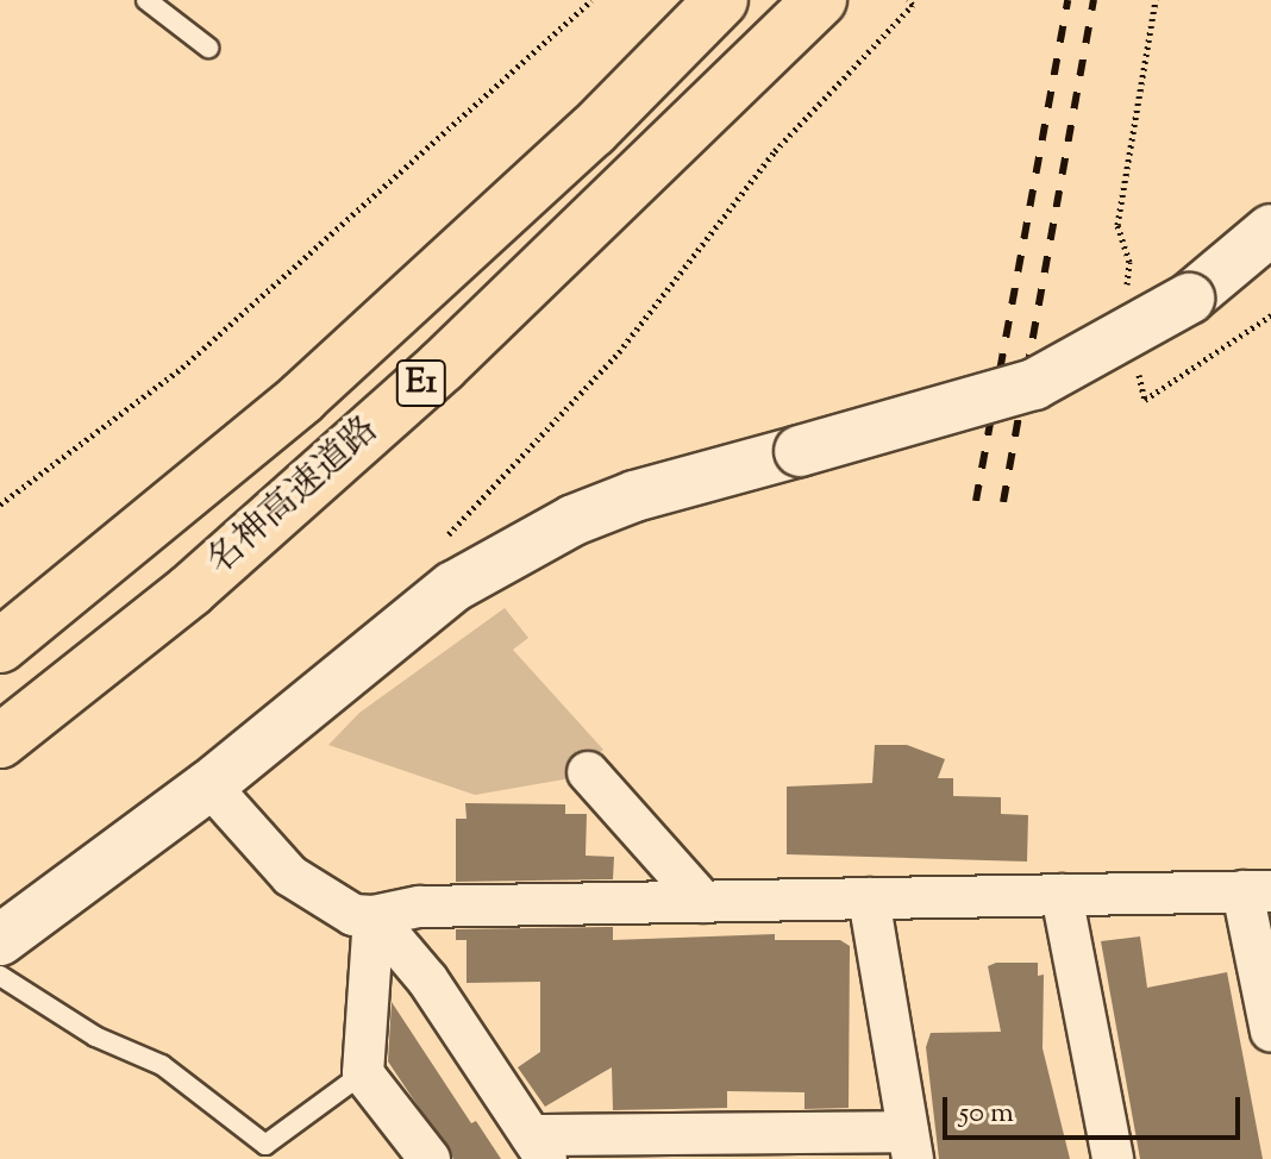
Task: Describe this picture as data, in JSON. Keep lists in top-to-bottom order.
{
  "streets": {
    "highway": ["E1", "名神高速道路"]
  },
  "scale_bar": "50 m"
}
